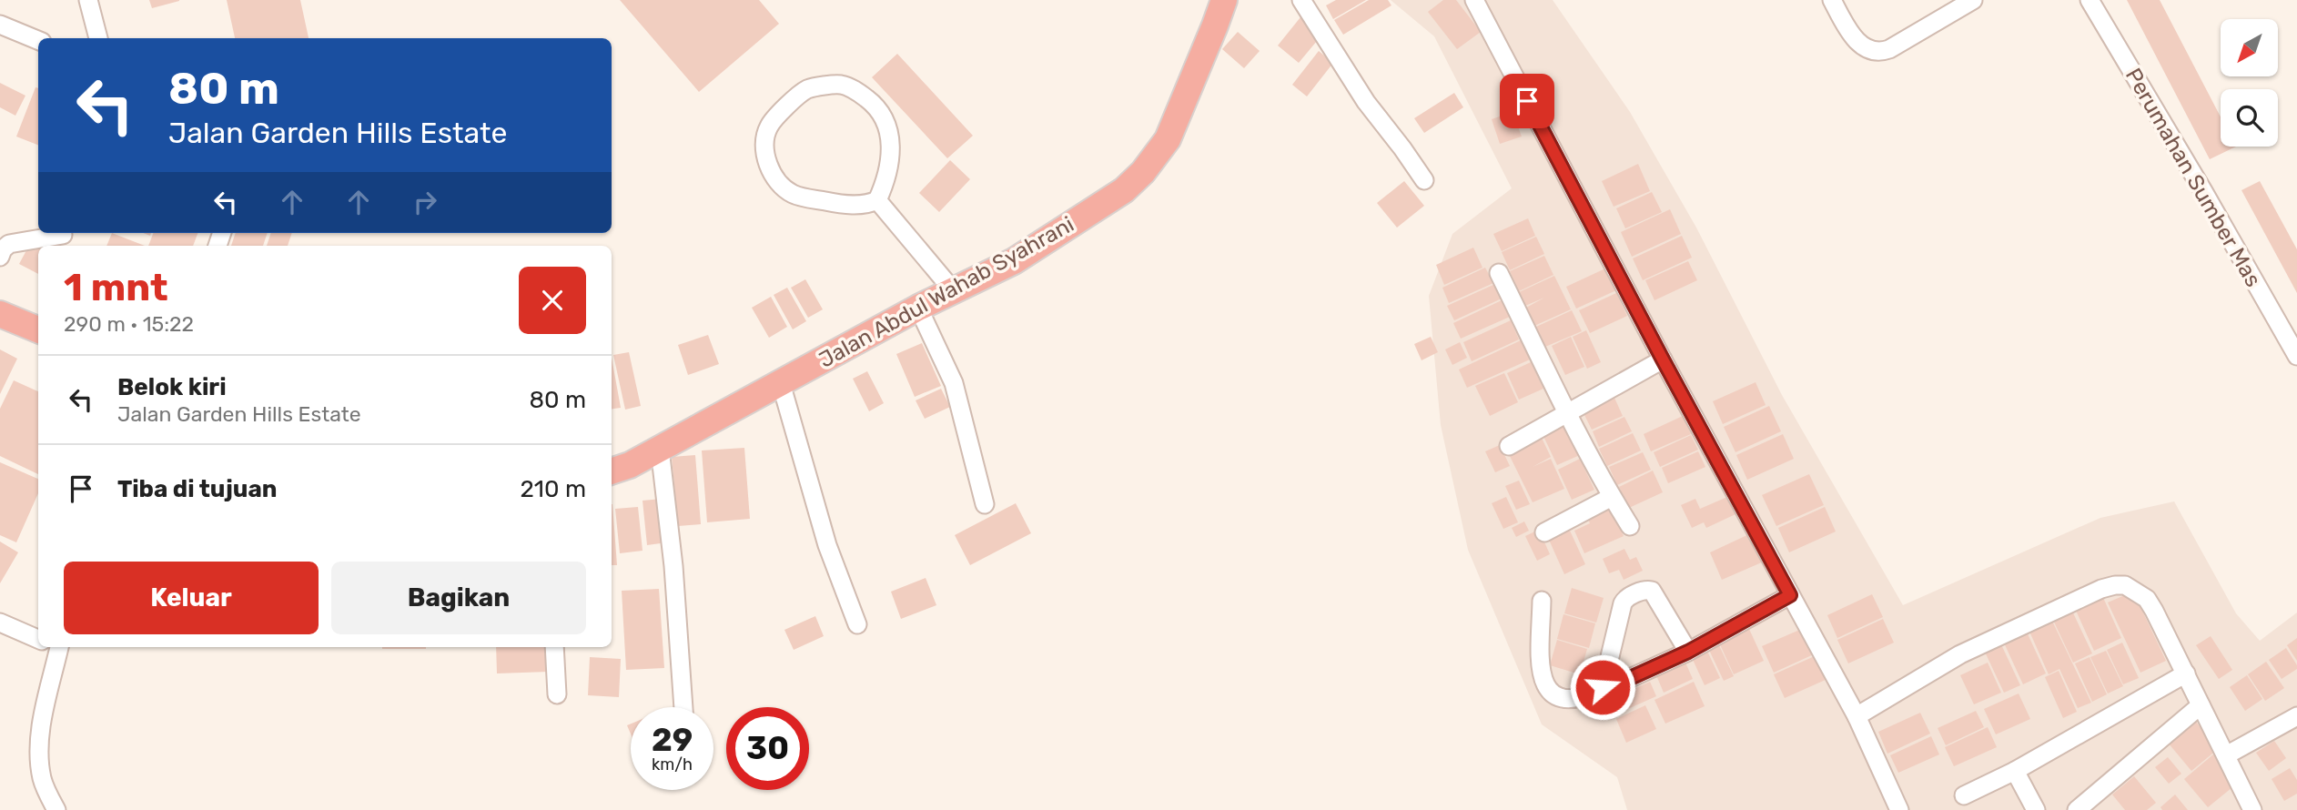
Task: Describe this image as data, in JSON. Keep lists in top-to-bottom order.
{
  "streets": {
    "highway": ["Jalan Abdul Wahab Syahrani"],
    "street": ["Perumahan Sumber Mas"]
  },
  "north": "bottom left",
  "page": {
    "turn": ["80 m", "Jalan Garden Hills Estate"],
    "heading": ["1 mnt", "290 m · 15:22"],
    "list": [
      {
        "name": "Belok kiri",
        "note": "Jalan Garden Hills Estate",
        "value": "80 m"
      },
      {
        "name": "Tiba di tujuan",
        "value": "210 m"
      }
    ],
    "buttons": ["Keluar", "Bagikan"],
    "speed": "29 km/h",
    "limit": "30"
  }
}
